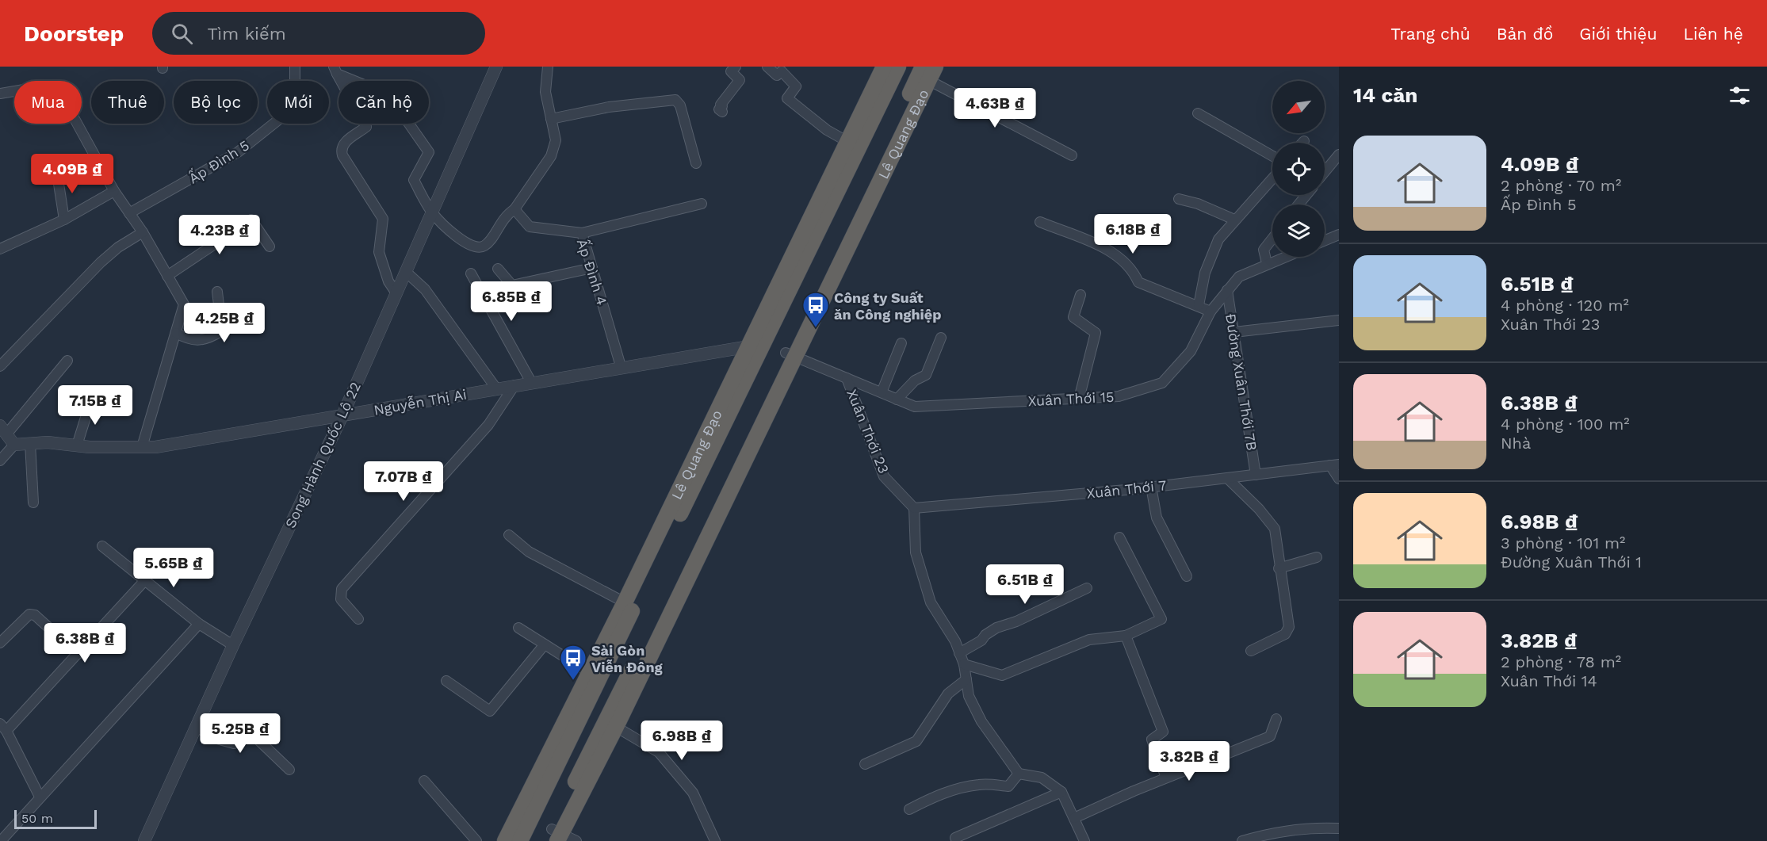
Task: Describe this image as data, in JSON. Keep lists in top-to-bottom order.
{
  "streets": {
    "highway": ["Lê Quang Đạo"],
    "street": [
      "Ấp Đình 5",
      "Ấp Đình 4",
      "Đường Xuân Thới 7B",
      "Xuân Thới 15",
      "Nguyễn Thị Ai",
      "Xuân Thới 23",
      "Song Hành Quốc Lộ 22",
      "Xuân Thới 7"
    ]
  },
  "crossings": [
    ["Lê Quang Đạo", "Xuân Thới 15"],
    ["Lê Quang Đạo", "Nguyễn Thị Ai"],
    ["Ấp Đình 4", "Nguyễn Thị Ai"],
    ["Đường Xuân Thới 7B", "Xuân Thới 15"],
    ["Đường Xuân Thới 7B", "Xuân Thới 7"],
    ["Xuân Thới 15", "Xuân Thới 23"],
    ["Nguyễn Thị Ai", "Song Hành Quốc Lộ 22"],
    ["Xuân Thới 23", "Xuân Thới 7"]
  ],
  "places": {
    "bus stop": ["Công ty Suất ăn Công nghiệp", "Sài Gòn Viễn Đông"]
  },
  "scale_bar": "50 m",
  "north": "bottom left",
  "page": {
    "header": "Doorstep",
    "search": "Tìm kiếm",
    "nav": [
      "Trang chủ",
      "Bản đồ",
      "Giới thiệu",
      "Liên hệ"
    ],
    "heading": "14 căn",
    "chip": [
      "Mua",
      "Thuê",
      "Bộ lọc",
      "Mới",
      "Căn hộ"
    ],
    "price": [
      "4.63B ₫",
      "4.09B ₫",
      "6.18B ₫",
      "4.23B ₫",
      "6.85B ₫",
      "4.25B ₫",
      "7.15B ₫",
      "7.07B ₫",
      "5.65B ₫",
      "6.51B ₫",
      "6.38B ₫",
      "5.25B ₫",
      "6.98B ₫",
      "3.82B ₫"
    ],
    "list": [
      {
        "name": "4.09B ₫",
        "note": "2 phòng · 70 m² · Ấp Đình 5"
      },
      {
        "name": "6.51B ₫",
        "note": "4 phòng · 120 m² · Xuân Thới 23"
      },
      {
        "name": "6.38B ₫",
        "note": "4 phòng · 100 m² · Nhà"
      },
      {
        "name": "6.98B ₫",
        "note": "3 phòng · 101 m² · Đường Xuân Thới 1"
      },
      {
        "name": "3.82B ₫",
        "note": "2 phòng · 78 m² · Xuân Thới 14"
      }
    ],
    "scale": "50 m"
  }
}
